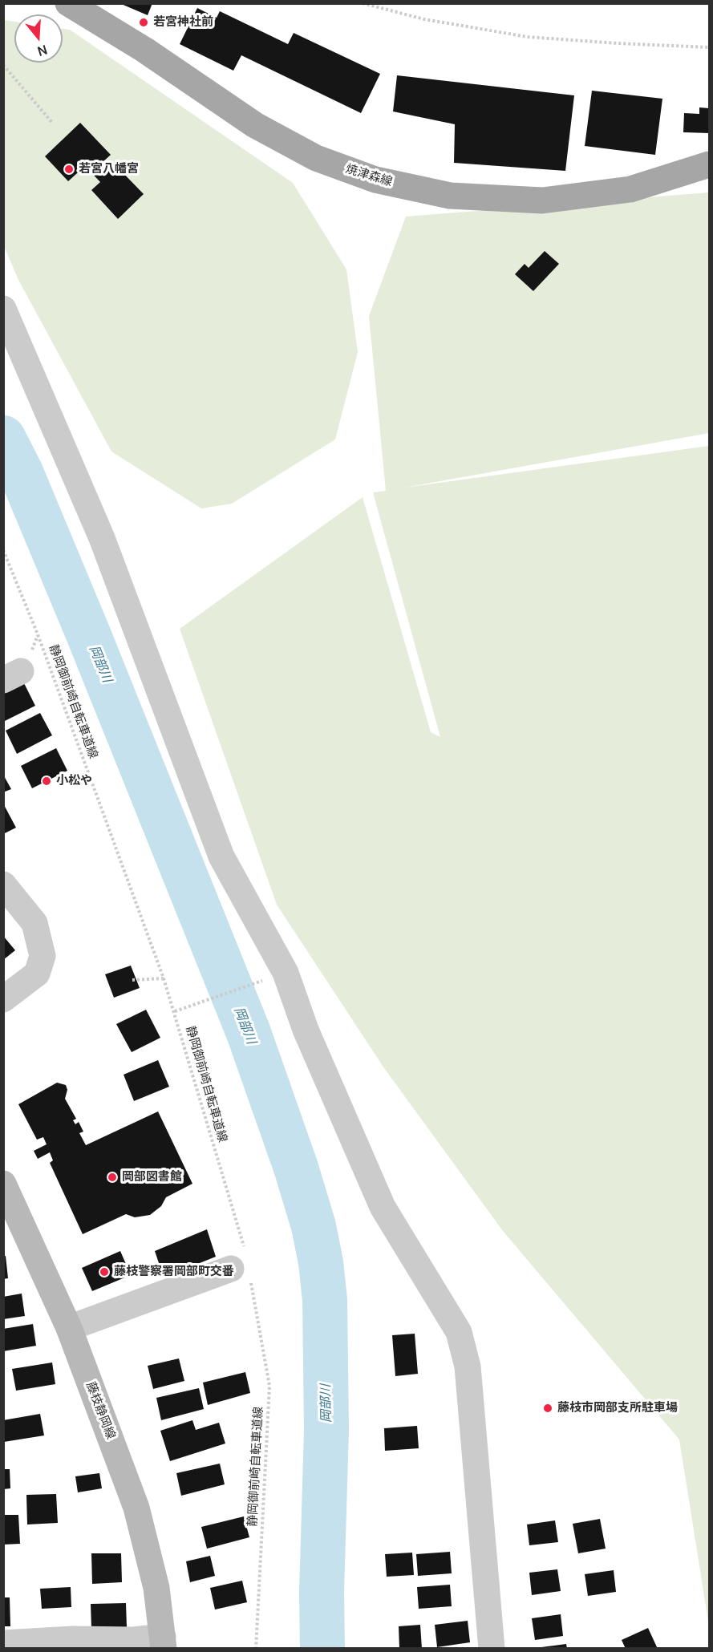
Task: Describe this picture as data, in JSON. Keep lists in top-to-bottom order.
{
  "streets": {
    "main road": ["焼津森線", "藤枝静岡線"],
    "path": ["静岡御前崎自転車道線"]
  },
  "water": ["岡部川"],
  "places": [
    "若宮神社前",
    "若宮八幡宮",
    "小松や",
    "岡部図書館",
    "藤枝警察署岡部町交番",
    "藤枝市岡部支所駐車場"
  ],
  "north": "bottom"
}
